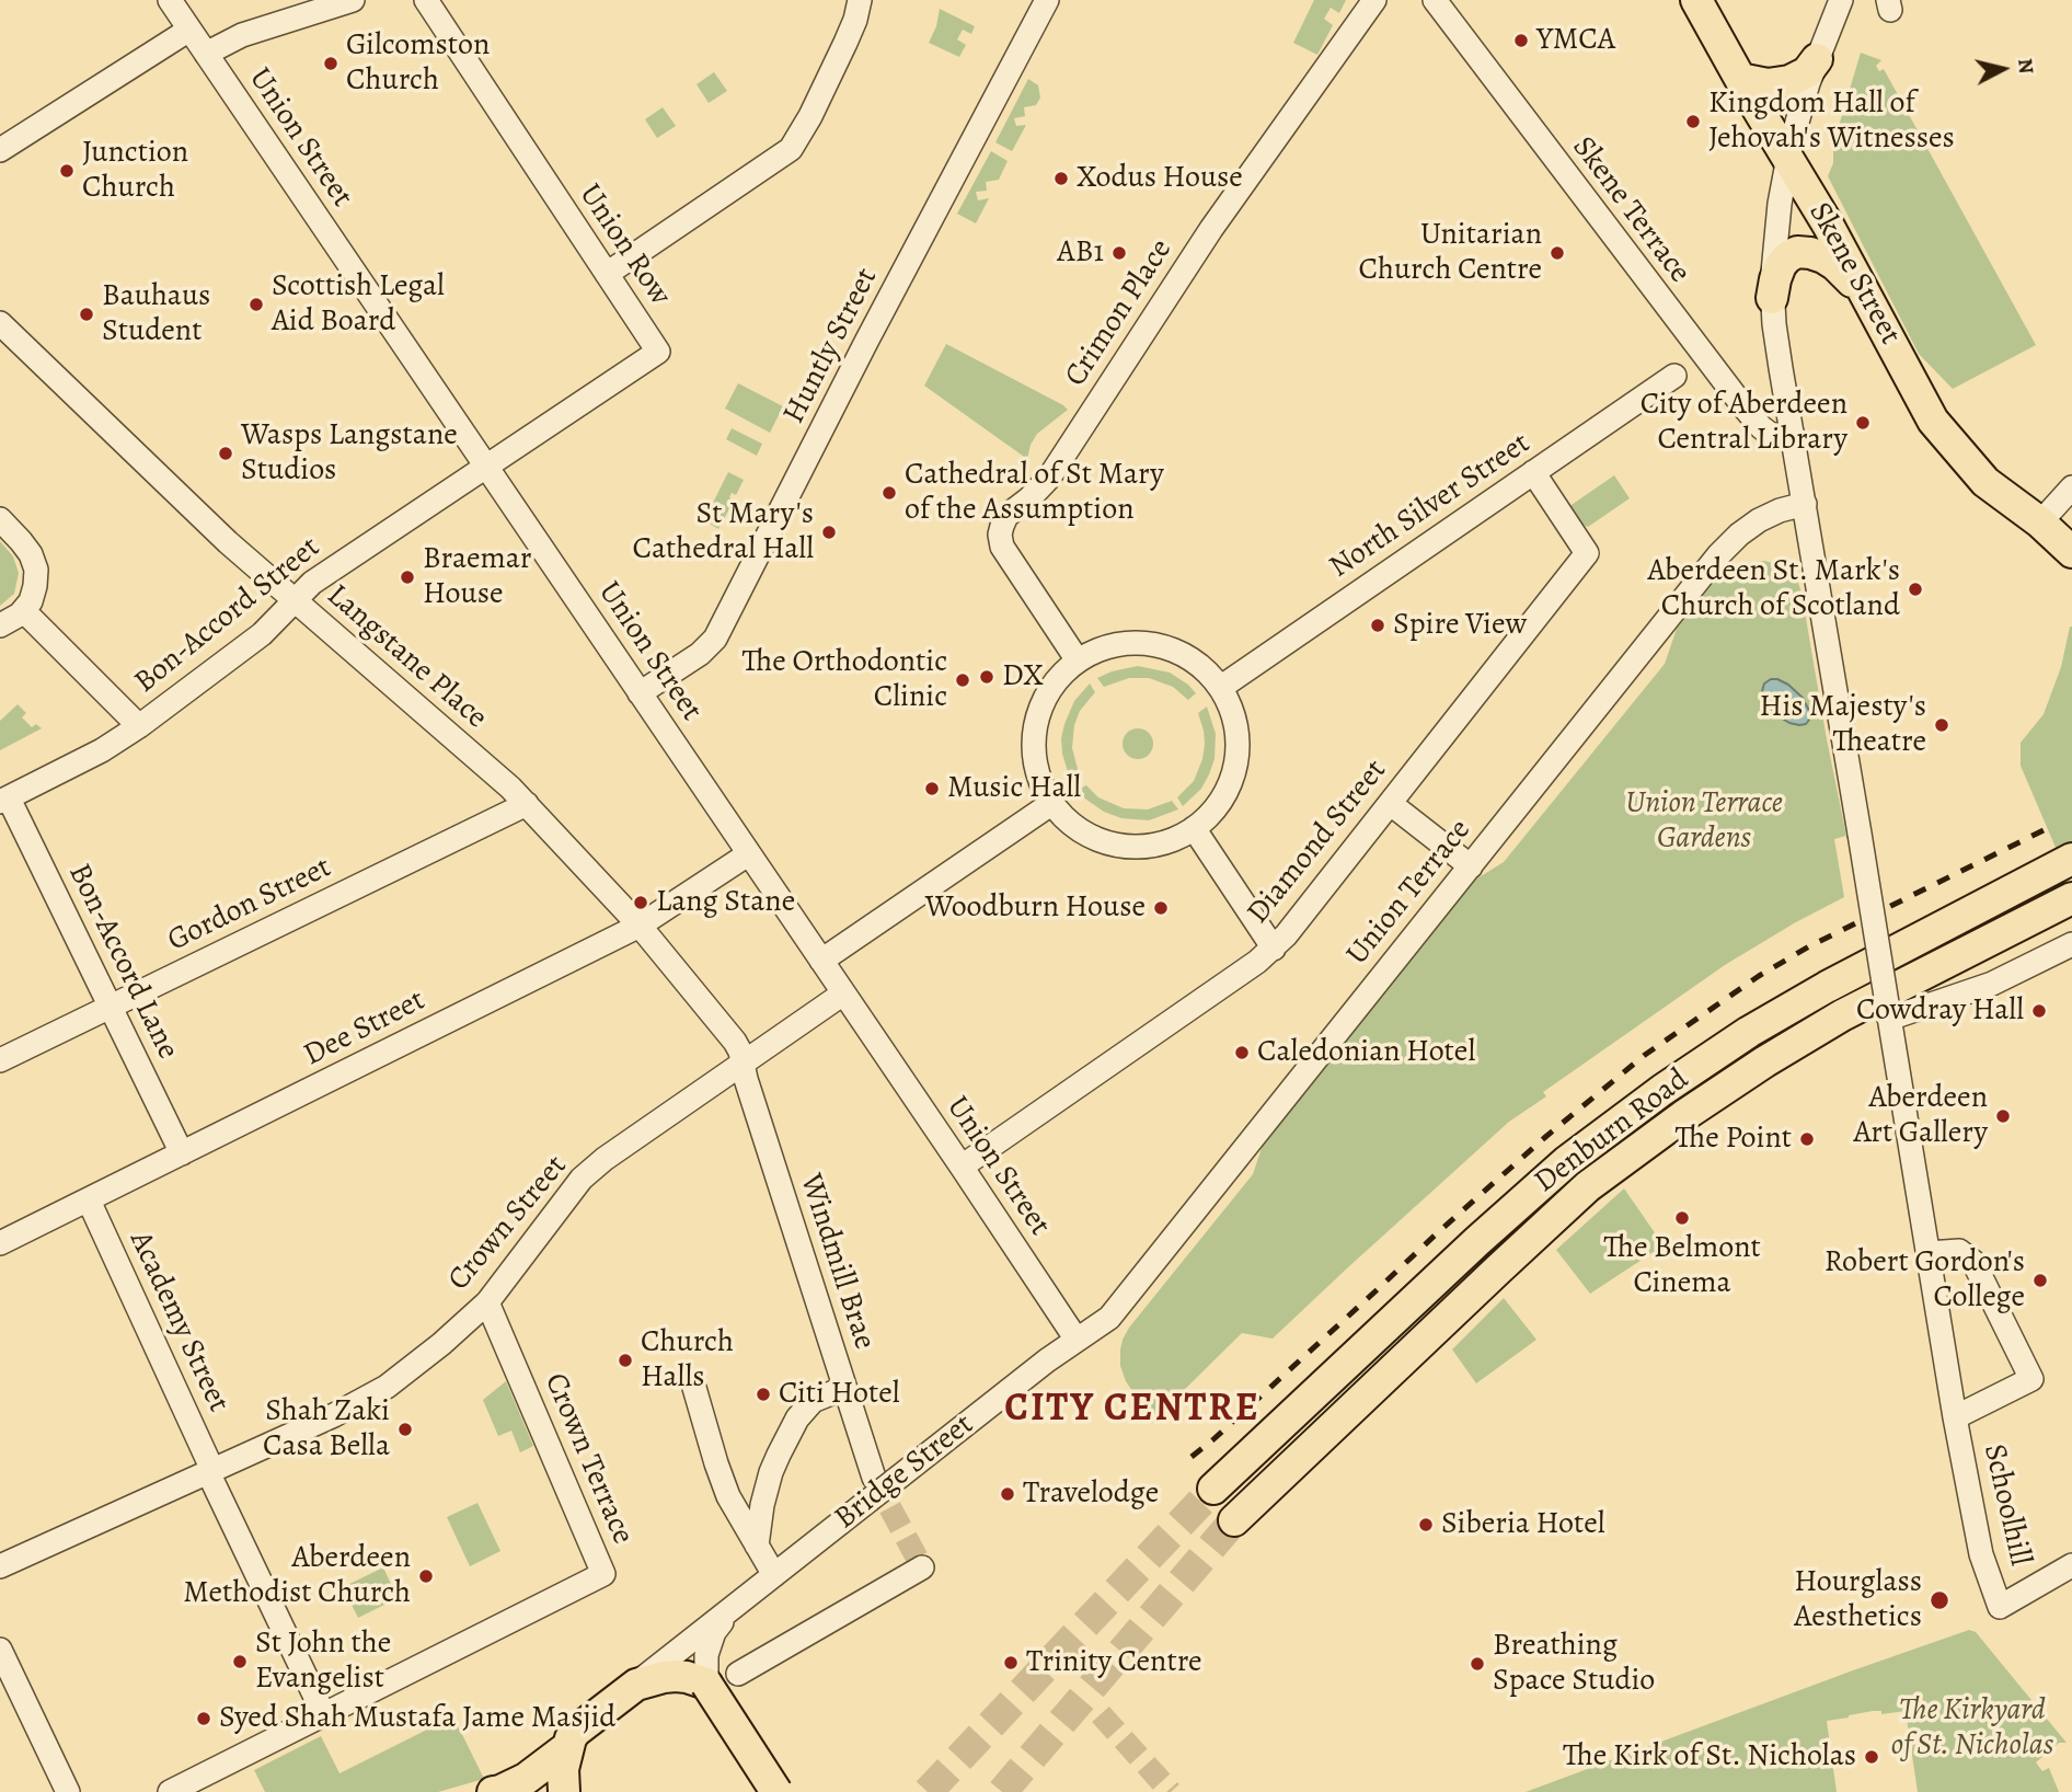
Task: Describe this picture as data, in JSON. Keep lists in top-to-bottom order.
{
  "streets": {
    "main road": ["Skene Street", "Denburn Road", "Bridge Street"],
    "street": [
      "Union Street",
      "Skene Terrace",
      "Union Row",
      "Crimon Place",
      "Huntly Street",
      "North Silver Street",
      "Bon-Accord Street",
      "Langstane Place",
      "Diamond Street",
      "Union Terrace",
      "Gordon Street",
      "Bon-Accord Lane",
      "Dee Street",
      "Crown Street",
      "Windmill Brae",
      "Academy Street",
      "Crown Terrace",
      "Schoolhill"
    ]
  },
  "crossings": [
    ["Union Street", "Union Row"],
    ["Union Street", "Huntly Street"],
    ["Union Street", "Bon-Accord Street"],
    ["Union Street", "Diamond Street"],
    ["Union Street", "Union Terrace"],
    ["Union Street", "Dee Street"],
    ["Union Street", "Crown Street"],
    ["Union Street", "Bridge Street"],
    ["Skene Terrace", "Schoolhill"],
    ["Union Row", "Bon-Accord Street"],
    ["Skene Street", "Schoolhill"],
    ["Crimon Place", "North Silver Street"],
    ["North Silver Street", "Diamond Street"],
    ["Bon-Accord Street", "Langstane Place"],
    ["Bon-Accord Street", "Bon-Accord Lane"],
    ["Langstane Place", "Gordon Street"],
    ["Langstane Place", "Dee Street"],
    ["Langstane Place", "Crown Street"],
    ["Langstane Place", "Windmill Brae"],
    ["Union Terrace", "Bridge Street"],
    ["Union Terrace", "Schoolhill"],
    ["Gordon Street", "Bon-Accord Lane"],
    ["Bon-Accord Lane", "Dee Street"],
    ["Dee Street", "Academy Street"],
    ["Crown Street", "Windmill Brae"],
    ["Crown Street", "Academy Street"],
    ["Crown Street", "Crown Terrace"],
    ["Windmill Brae", "Bridge Street"],
    ["Academy Street", "Crown Terrace"]
  ],
  "districts": ["CITY CENTRE"],
  "parks": ["Union Terrace Gardens", "The Kirkyard of St. Nicholas"],
  "places": [
    "YMCA",
    "Gilcomston Church",
    "Kingdom Hall of Jehovah's Witnesses",
    "Junction Church",
    "Xodus House",
    "AB1",
    "Unitarian Church Centre",
    "Scottish Legal Aid Board",
    "Bauhaus Student",
    "City of Aberdeen Central Library",
    "Wasps Langstane Studios",
    "Cathedral of St Mary of the Assumption",
    "St Mary's Cathedral Hall",
    "Braemar House",
    "Aberdeen St. Mark's Church of Scotland",
    "Spire View",
    "DX",
    "The Orthodontic Clinic",
    "His Majesty's Theatre",
    "Music Hall",
    "Lang Stane",
    "Woodburn House",
    "Cowdray Hall",
    "Caledonian Hotel",
    "Aberdeen Art Gallery",
    "The Point",
    "The Belmont Cinema",
    "Robert Gordon's College",
    "Church Halls",
    "Citi Hotel",
    "Shah Zaki Casa Bella",
    "Travelodge",
    "Siberia Hotel",
    "Aberdeen Methodist Church",
    "Hourglass Aesthetics",
    "St John the Evangelist",
    "Trinity Centre",
    "Breathing Space Studio",
    "Syed Shah Mustafa Jame Masjid",
    "The Kirk of St. Nicholas"
  ],
  "north": "right"
}
